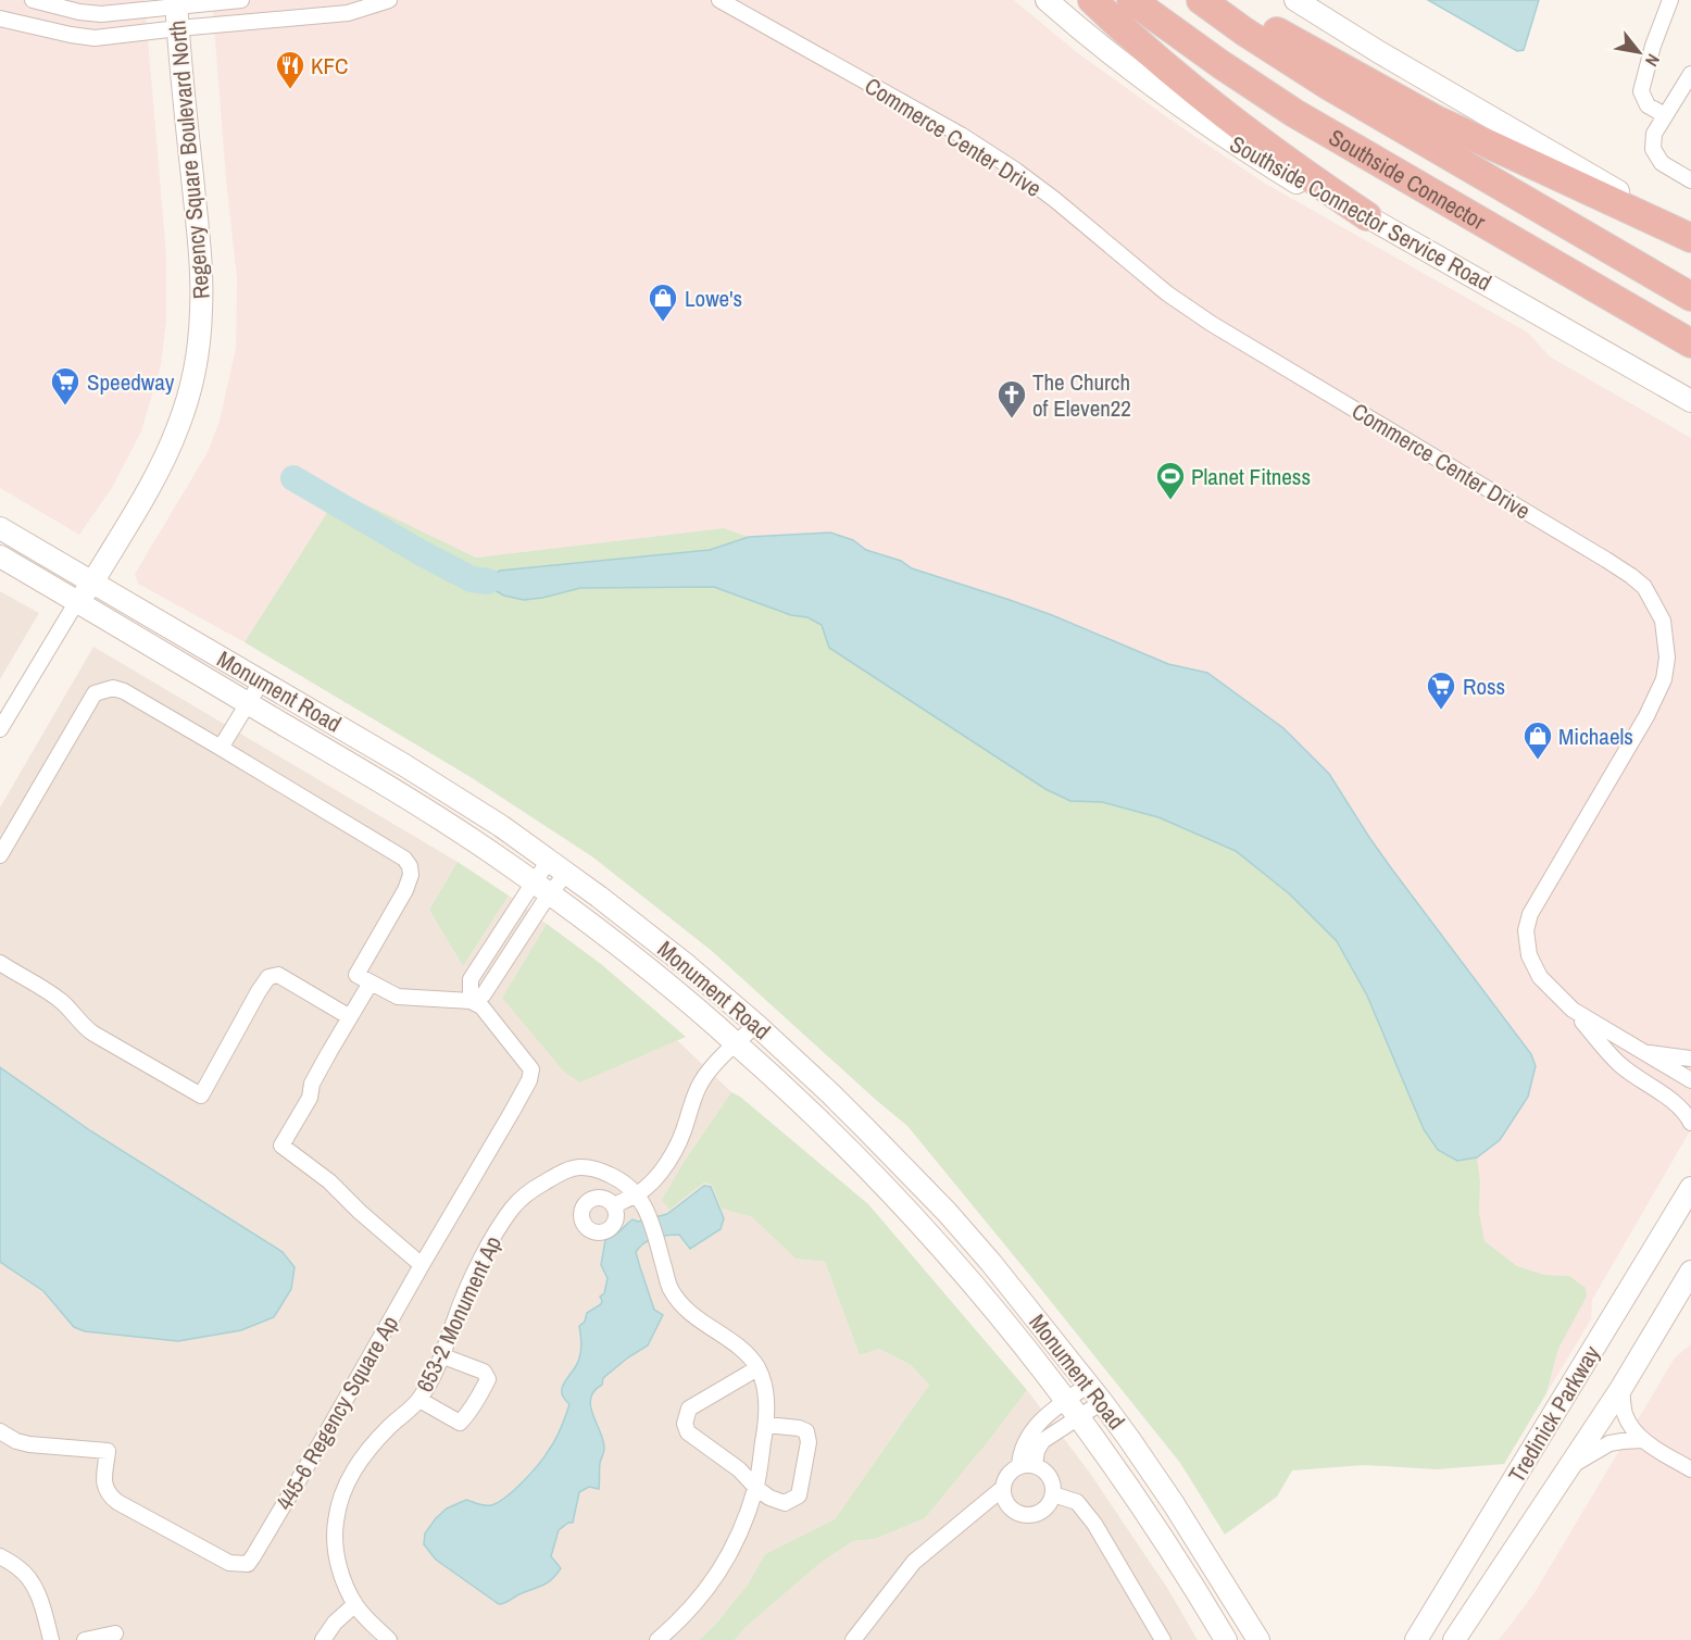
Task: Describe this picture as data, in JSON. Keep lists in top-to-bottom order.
{
  "streets": {
    "highway": ["Southside Connector"],
    "main road": [
      "Regency Square Boulevard North",
      "Southside Connector Service Road",
      "Monument Road",
      "Tredinick Parkway"
    ],
    "street": ["Commerce Center Drive", "653-2 Monument Ap", "445-6 Regency Square Ap"]
  },
  "crossings": [
    ["Regency Square Boulevard North", "Monument Road"]
  ],
  "places": {
    "restaurant": ["KFC"],
    "shop": ["Lowe's", "Michaels"],
    "supermarket": ["Speedway", "Ross"],
    "church": ["The Church of Eleven22"],
    "sports": ["Planet Fitness"]
  },
  "north": "bottom right"
}
